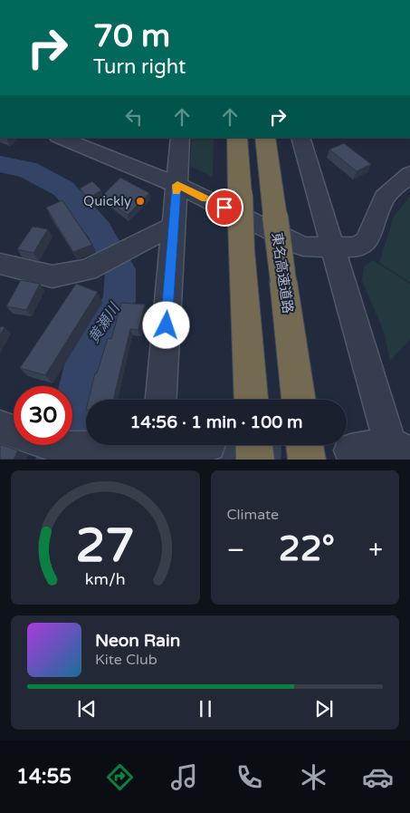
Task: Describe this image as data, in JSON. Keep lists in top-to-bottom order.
{
  "streets": {
    "highway": ["東名高速道路"]
  },
  "water": ["黄瀬川"],
  "places": ["Quickly"],
  "page": {
    "turn": ["70 m", "Turn right"],
    "limit": "30",
    "trip": "14:56 · 1 min · 100 m",
    "tile": "Climate",
    "heat": ["−", "22°", "+"],
    "song": ["Neon Rain", "Kite Club"],
    "tabs": "14:55",
    "gauge": ["27", "km/h"]
  }
}
